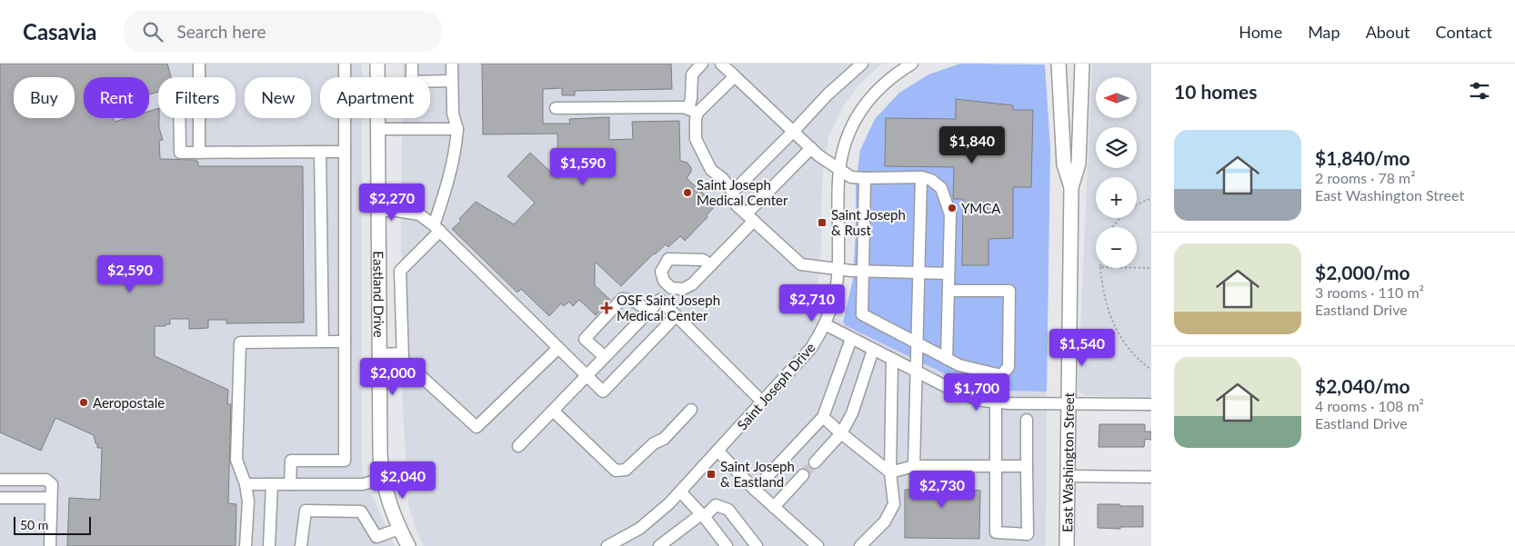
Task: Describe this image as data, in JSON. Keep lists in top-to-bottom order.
{
  "streets": {
    "main road": ["Eastland Drive", "East Washington Street"],
    "street": ["Saint Joseph Drive"]
  },
  "places": {
    "other": ["Saint Joseph Medical Center", "YMCA", "Aeropostale"],
    "transit": ["Saint Joseph & Rust", "Saint Joseph & Eastland"],
    "health": ["OSF Saint Joseph Medical Center"]
  },
  "scale_bar": "50 m",
  "north": "left",
  "page": {
    "header": "Casavia",
    "search": "Search here",
    "nav": [
      "Home",
      "Map",
      "About",
      "Contact"
    ],
    "heading": "10 homes",
    "map_buttons": ["+", "−"],
    "chip": [
      "Buy",
      "Rent",
      "Filters",
      "New",
      "Apartment"
    ],
    "list": [
      {
        "name": "$1,840/mo",
        "note": "2 rooms · 78 m² · East Washington Street"
      },
      {
        "name": "$2,000/mo",
        "note": "3 rooms · 110 m² · Eastland Drive"
      },
      {
        "name": "$2,040/mo",
        "note": "4 rooms · 108 m² · Eastland Drive"
      }
    ],
    "price": [
      "$1,840",
      "$1,590",
      "$2,270",
      "$2,590",
      "$2,710",
      "$1,540",
      "$2,000",
      "$1,700",
      "$2,040",
      "$2,730"
    ],
    "scale": "50 m"
  }
}
